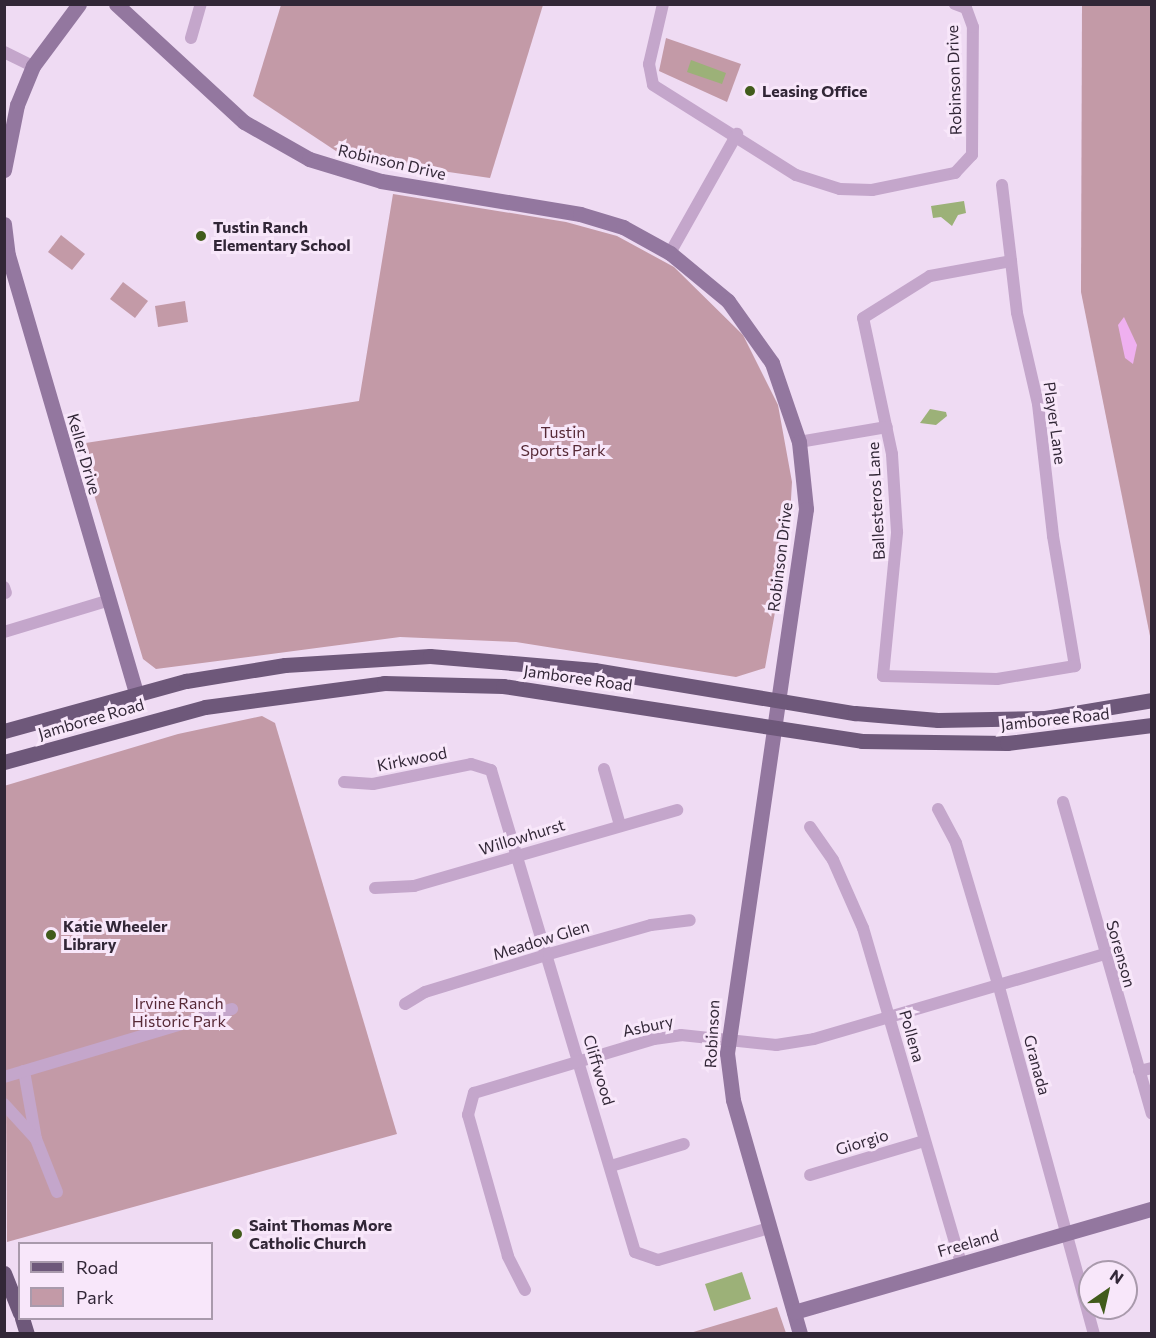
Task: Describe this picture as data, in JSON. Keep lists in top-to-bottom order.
{
  "streets": {
    "main road": ["Jamboree Road"],
    "street": [
      "Robinson Drive",
      "Player Lane",
      "Keller Drive",
      "Ballesteros Lane",
      "Kirkwood",
      "Willowhurst",
      "Meadow Glen",
      "Sorenson",
      "Asbury",
      "Robinson",
      "Pollena",
      "Granada",
      "Cliffwood",
      "Giorgio",
      "Freeland"
    ]
  },
  "crossings": [
    ["Robinson Drive", "Jamboree Road"],
    ["Robinson Drive", "Robinson"],
    ["Player Lane", "Ballesteros Lane"],
    ["Keller Drive", "Jamboree Road"],
    ["Jamboree Road", "Robinson"],
    ["Kirkwood", "Cliffwood"],
    ["Willowhurst", "Cliffwood"],
    ["Meadow Glen", "Cliffwood"],
    ["Sorenson", "Asbury"],
    ["Asbury", "Robinson"],
    ["Asbury", "Pollena"],
    ["Asbury", "Granada"],
    ["Asbury", "Cliffwood"],
    ["Robinson", "Cliffwood"],
    ["Robinson", "Freeland"],
    ["Pollena", "Giorgio"],
    ["Pollena", "Freeland"],
    ["Granada", "Freeland"]
  ],
  "parks": ["Tustin Sports Park", "Irvine Ranch Historic Park"],
  "places": [
    "Leasing Office",
    "Tustin Ranch Elementary School",
    "Katie Wheeler Library",
    "Saint Thomas More Catholic Church"
  ],
  "legend": ["Road", "Park"],
  "north": "top right"
}
